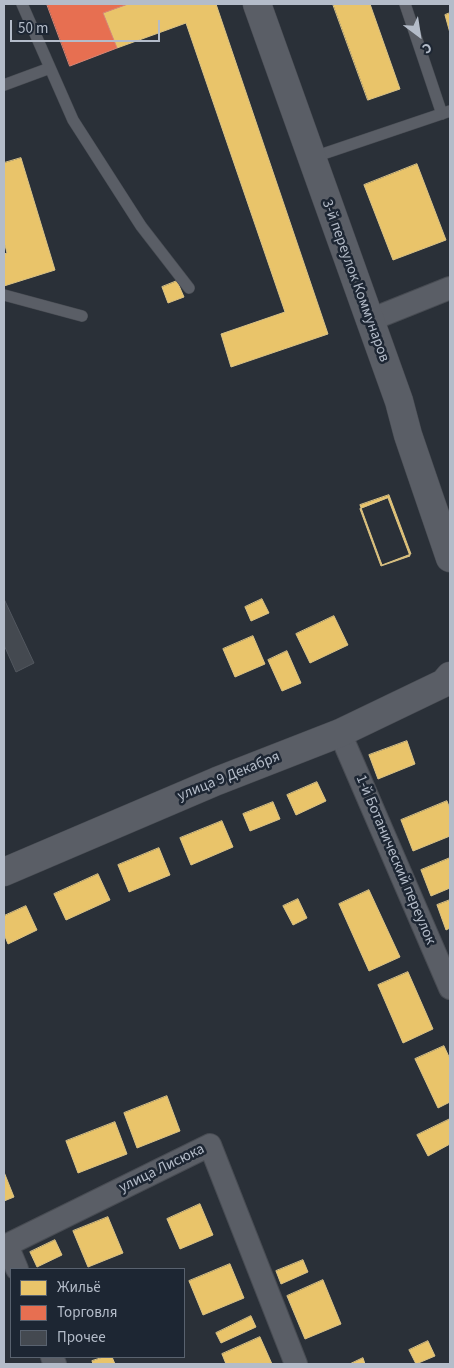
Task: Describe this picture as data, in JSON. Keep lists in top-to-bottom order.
{
  "streets": {
    "street": [
      "3-й переулок Коммунаров",
      "улица 9 Декабря",
      "1-й Ботанический переулок",
      "улица Лисюка"
    ]
  },
  "crossings": [
    ["улица 9 Декабря", "1-й Ботанический переулок"]
  ],
  "legend": ["Жильё", "Торговля", "Прочее"],
  "scale_bar": "50 m",
  "north": "bottom right"
}
